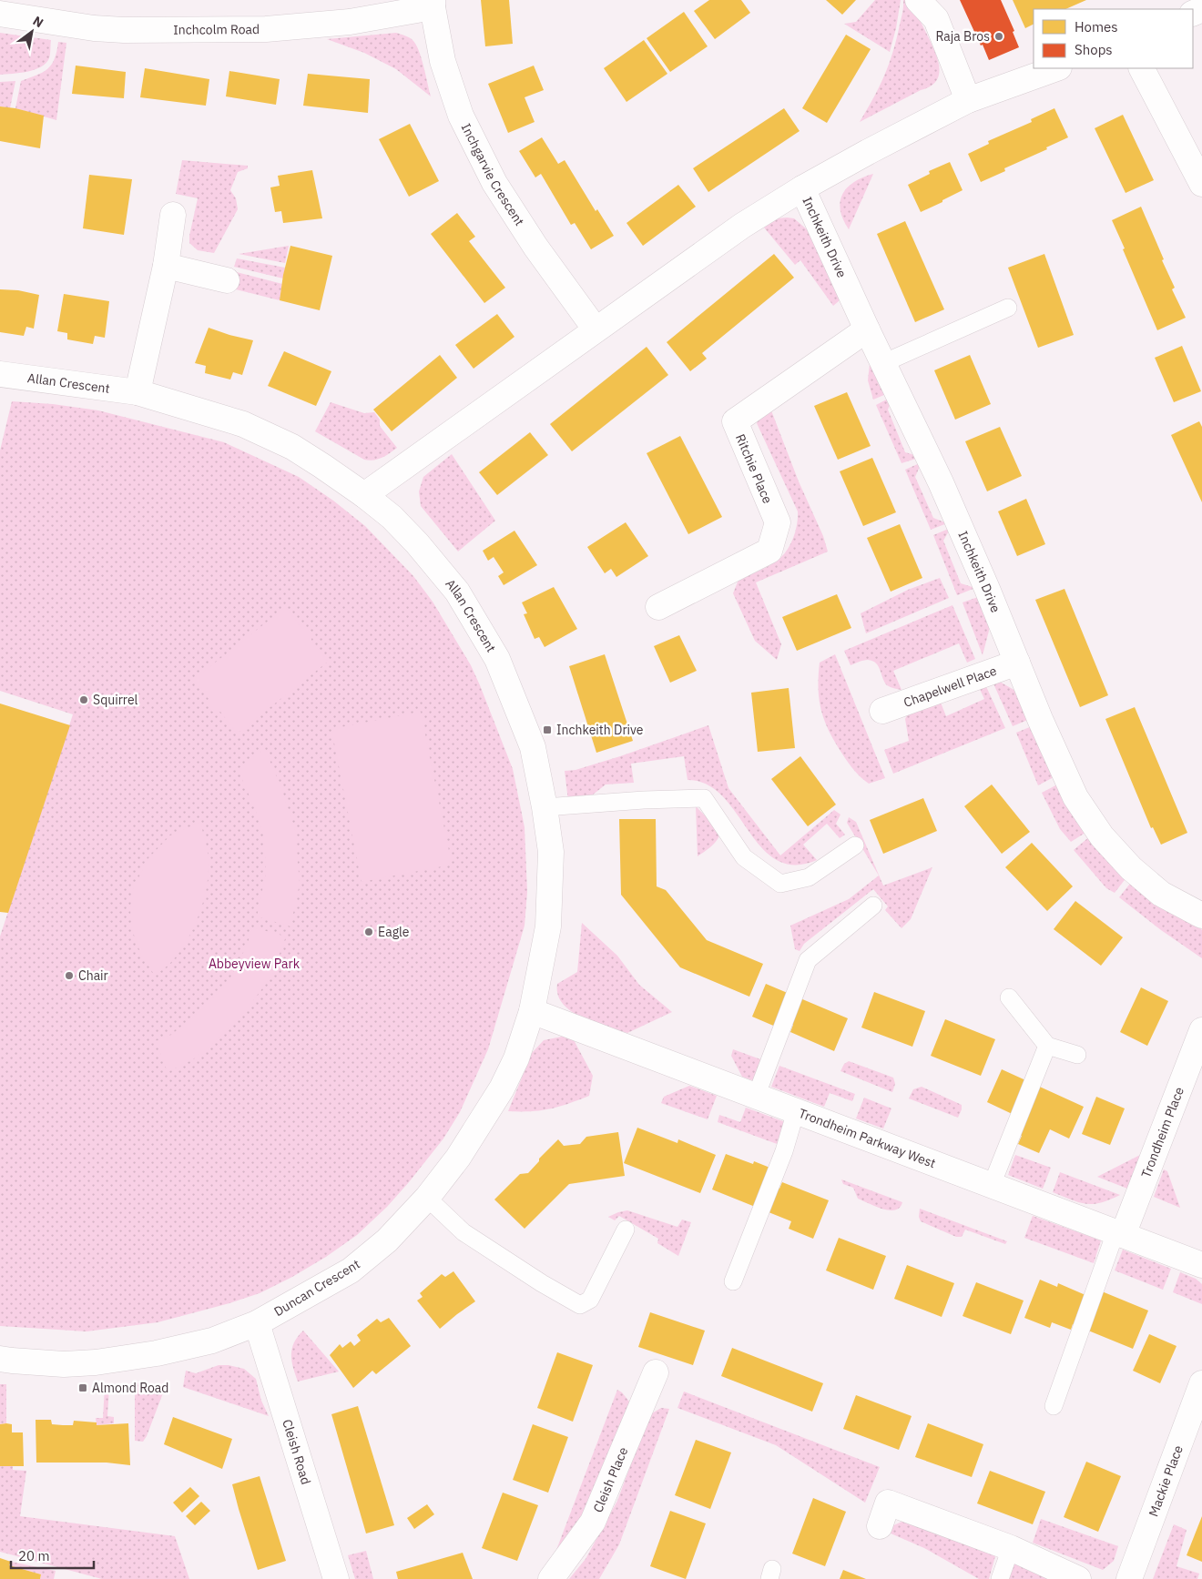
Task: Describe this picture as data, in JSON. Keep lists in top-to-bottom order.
{
  "streets": {
    "street": [
      "Inchcolm Road",
      "Inchgarvie Crescent",
      "Inchkeith Drive",
      "Allan Crescent",
      "Ritchie Place",
      "Chapelwell Place",
      "Trondheim Place",
      "Trondheim Parkway West",
      "Duncan Crescent",
      "Cleish Road",
      "Cleish Place",
      "Mackie Place"
    ]
  },
  "crossings": [
    ["Inchcolm Road", "Inchgarvie Crescent"],
    ["Inchgarvie Crescent", "Inchkeith Drive"],
    ["Inchkeith Drive", "Allan Crescent"],
    ["Inchkeith Drive", "Ritchie Place"],
    ["Inchkeith Drive", "Chapelwell Place"],
    ["Allan Crescent", "Trondheim Parkway West"],
    ["Allan Crescent", "Duncan Crescent"],
    ["Trondheim Place", "Trondheim Parkway West"],
    ["Trondheim Parkway West", "Duncan Crescent"],
    ["Duncan Crescent", "Cleish Road"]
  ],
  "parks": ["Abbeyview Park"],
  "places": {
    "other": [
      "Raja Bros",
      "Squirrel",
      "Eagle",
      "Chair"
    ],
    "transit": ["Inchkeith Drive", "Almond Road"]
  },
  "legend": ["Homes", "Shops"],
  "scale_bar": "20 m",
  "north": "top right"
}
